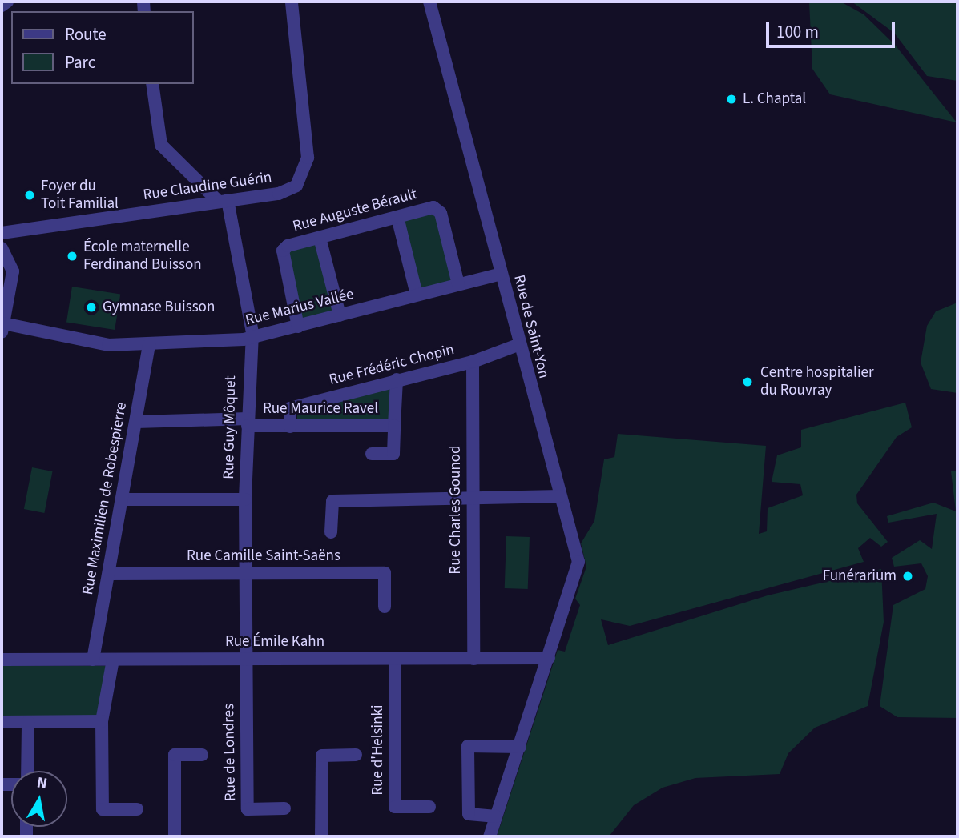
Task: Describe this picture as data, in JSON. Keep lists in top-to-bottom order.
{
  "streets": {
    "street": [
      "Rue Claudine Guérin",
      "Rue Auguste Bérault",
      "Rue Marius Vallée",
      "Rue de Saint-Yon",
      "Rue Frédéric Chopin",
      "Rue Maurice Ravel",
      "Rue Guy Môquet",
      "Rue Maximilien de Robespierre",
      "Rue Charles Gounod",
      "Rue Camille Saint-Saëns",
      "Rue Émile Kahn",
      "Rue d'Helsinki",
      "Rue de Londres"
    ]
  },
  "crossings": [
    ["Rue Claudine Guérin", "Rue Guy Môquet"],
    ["Rue Auguste Bérault", "Rue Marius Vallée"],
    ["Rue Marius Vallée", "Rue de Saint-Yon"],
    ["Rue Marius Vallée", "Rue Guy Môquet"],
    ["Rue Marius Vallée", "Rue Maximilien de Robespierre"],
    ["Rue de Saint-Yon", "Rue Frédéric Chopin"],
    ["Rue de Saint-Yon", "Rue Émile Kahn"],
    ["Rue Frédéric Chopin", "Rue Maurice Ravel"],
    ["Rue Frédéric Chopin", "Rue Charles Gounod"],
    ["Rue Maurice Ravel", "Rue Guy Môquet"],
    ["Rue Maurice Ravel", "Rue Maximilien de Robespierre"],
    ["Rue Guy Môquet", "Rue Camille Saint-Saëns"],
    ["Rue Guy Môquet", "Rue Émile Kahn"],
    ["Rue Guy Môquet", "Rue de Londres"],
    ["Rue Maximilien de Robespierre", "Rue Camille Saint-Saëns"],
    ["Rue Maximilien de Robespierre", "Rue Émile Kahn"],
    ["Rue Charles Gounod", "Rue Émile Kahn"],
    ["Rue Émile Kahn", "Rue d'Helsinki"],
    ["Rue Émile Kahn", "Rue de Londres"]
  ],
  "places": [
    "L. Chaptal",
    "Foyer du Toit Familial",
    "École maternelle Ferdinand Buisson",
    "Gymnase Buisson",
    "Centre hospitalier du Rouvray",
    "Funérarium"
  ],
  "legend": ["Route", "Parc"],
  "scale_bar": "100 m",
  "north": "top"
}
